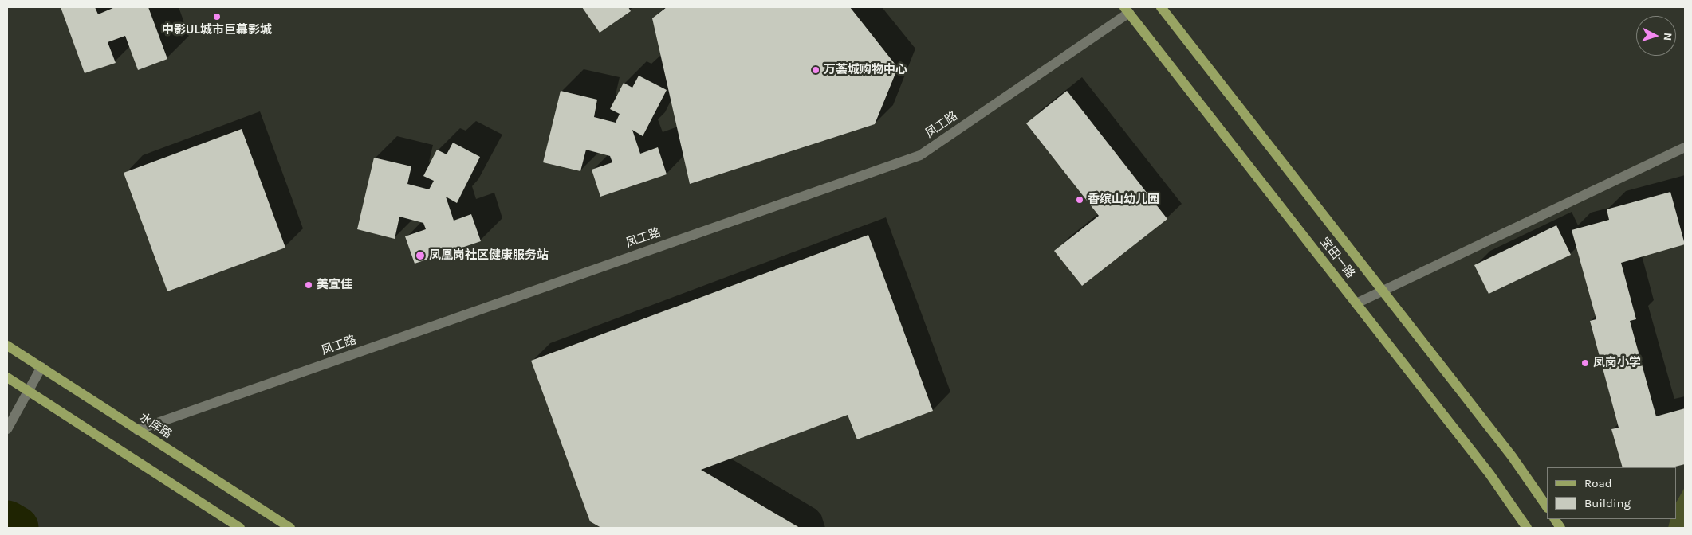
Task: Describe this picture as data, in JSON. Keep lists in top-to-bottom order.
{
  "streets": {
    "main road": ["宝田一路", "水库路"],
    "street": ["凤工路"]
  },
  "crossings": [
    ["凤工路", "宝田一路"],
    ["凤工路", "水库路"]
  ],
  "places": [
    "中影UL城市巨幕影城",
    "万荟城购物中心",
    "香缤山幼儿园",
    "凤凰岗社区健康服务站",
    "美宜佳",
    "凤岗小学"
  ],
  "legend": ["Road", "Building"],
  "north": "right"
}
